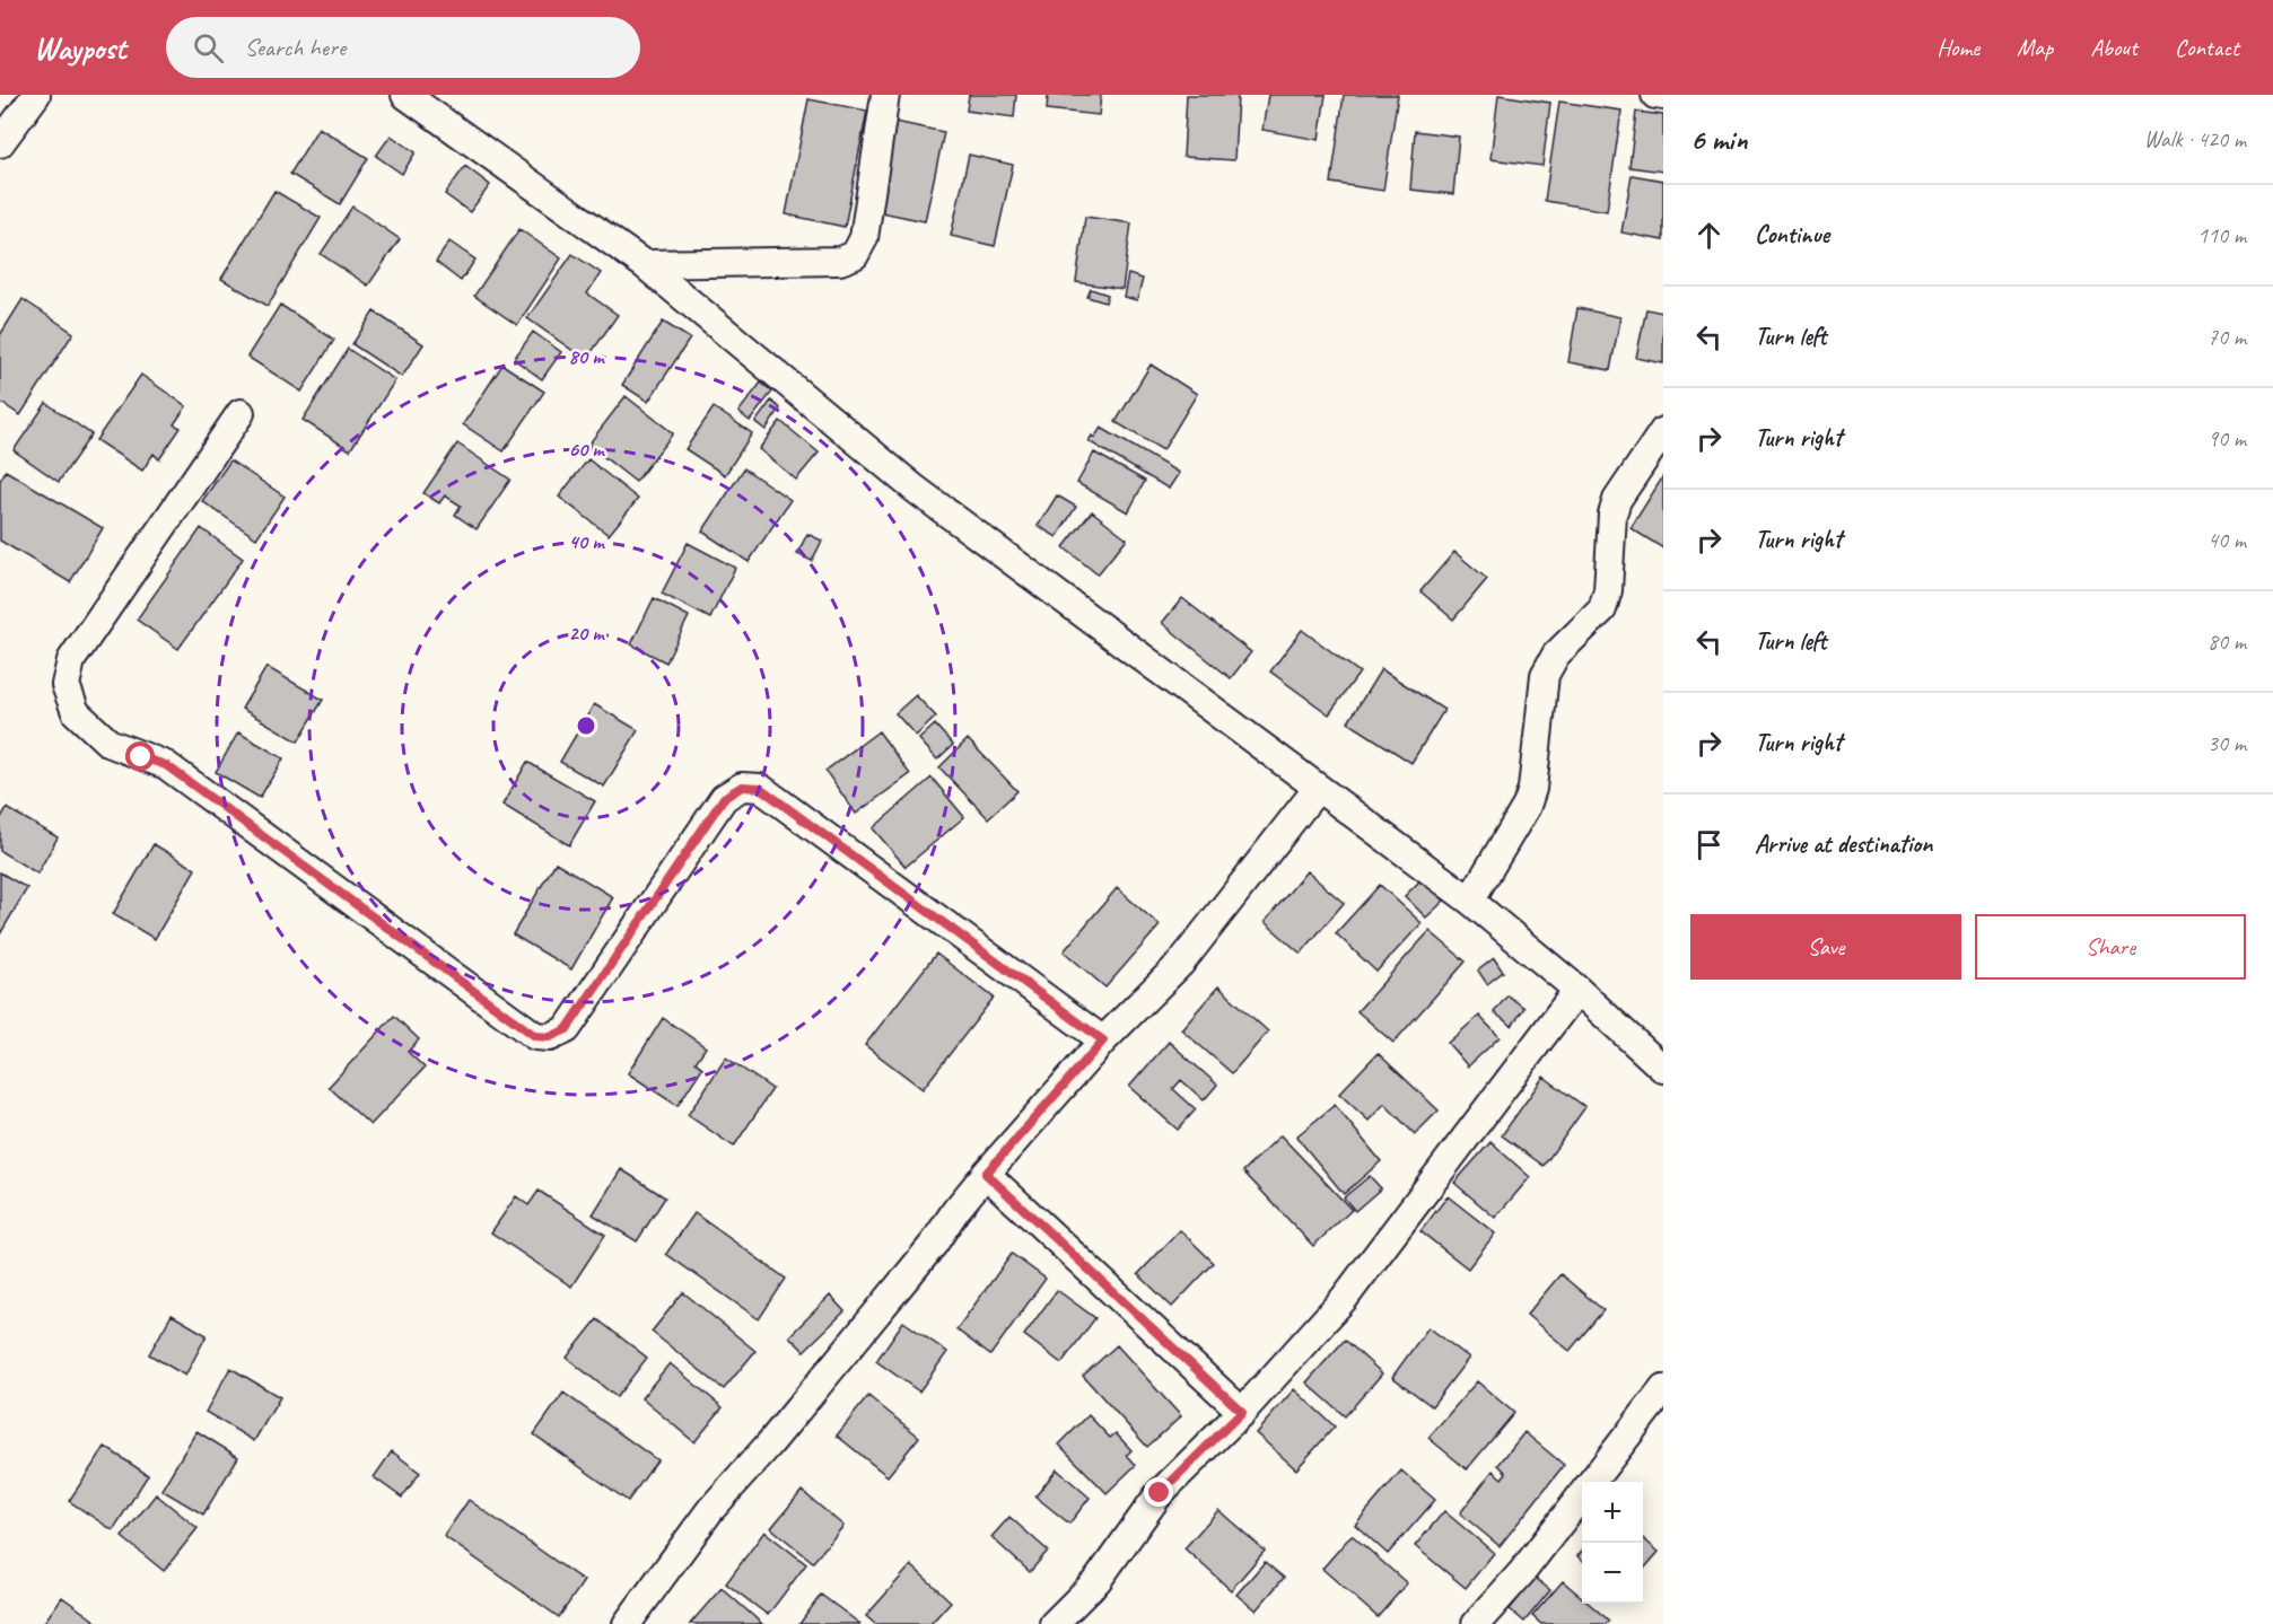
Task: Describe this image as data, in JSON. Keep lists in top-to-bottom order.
{
  "page": {
    "header": "Waypost",
    "search": "Search here",
    "nav": [
      "Home",
      "Map",
      "About",
      "Contact"
    ],
    "heading": ["6 min", "Walk · 420 m"],
    "list": [
      ["Continue", "110 m"],
      ["Turn left", "70 m"],
      ["Turn right", "90 m"],
      ["Turn right", "40 m"],
      ["Turn left", "80 m"],
      ["Turn right", "30 m"],
      "Arrive at destination"
    ],
    "buttons": ["Save", "Share"],
    "map_buttons": ["+", "−"]
  },
  "rings": [
    "80 m",
    "60 m",
    "40 m",
    "20 m"
  ]
}
